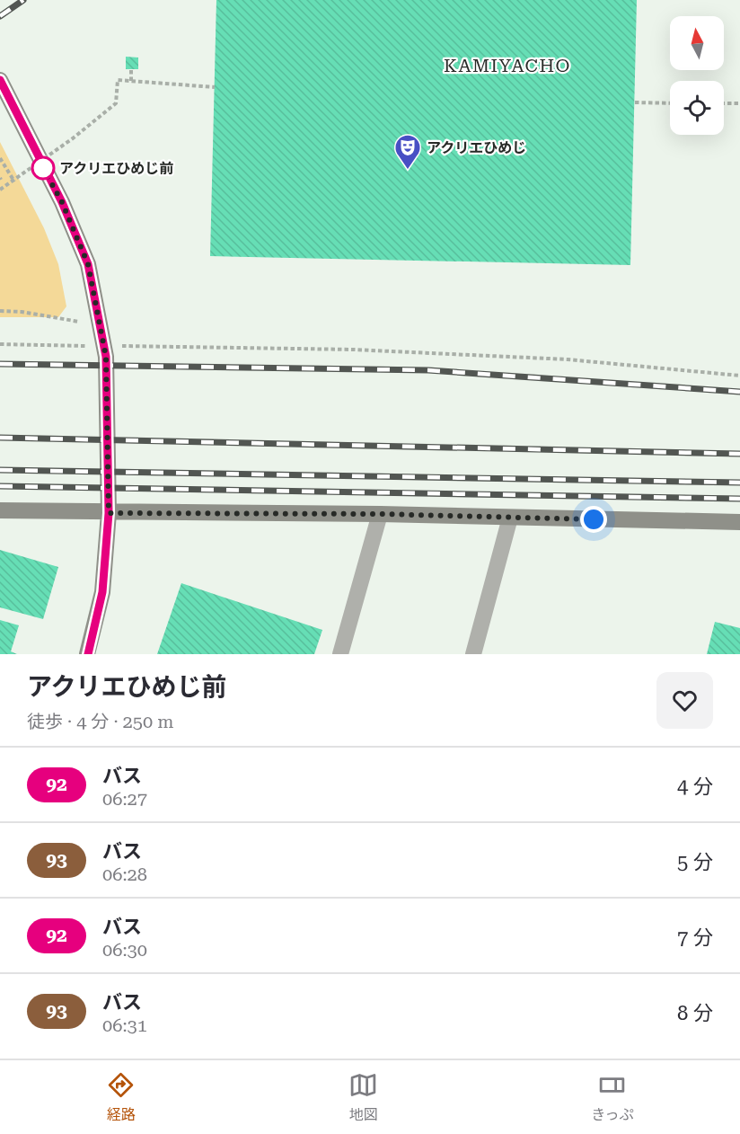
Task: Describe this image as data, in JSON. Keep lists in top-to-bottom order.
{
  "districts": ["KAMIYACHO"],
  "places": {
    "other": ["アクリエひめじ前"],
    "theatre": ["アクリエひめじ"]
  },
  "lines": ["bus line 92"],
  "north": "top",
  "page": {
    "heading": ["アクリエひめじ前", "徒歩 · 4 分 · 250 m"],
    "list": [
      {
        "mark": "92",
        "name": "バス",
        "note": "06:27",
        "value": "4 分"
      },
      {
        "mark": "93",
        "name": "バス",
        "note": "06:28",
        "value": "5 分"
      },
      {
        "mark": "92",
        "name": "バス",
        "note": "06:30",
        "value": "7 分"
      },
      {
        "mark": "93",
        "name": "バス",
        "note": "06:31",
        "value": "8 分"
      }
    ],
    "tabs": ["経路", "地図", "きっぷ"]
  }
}
